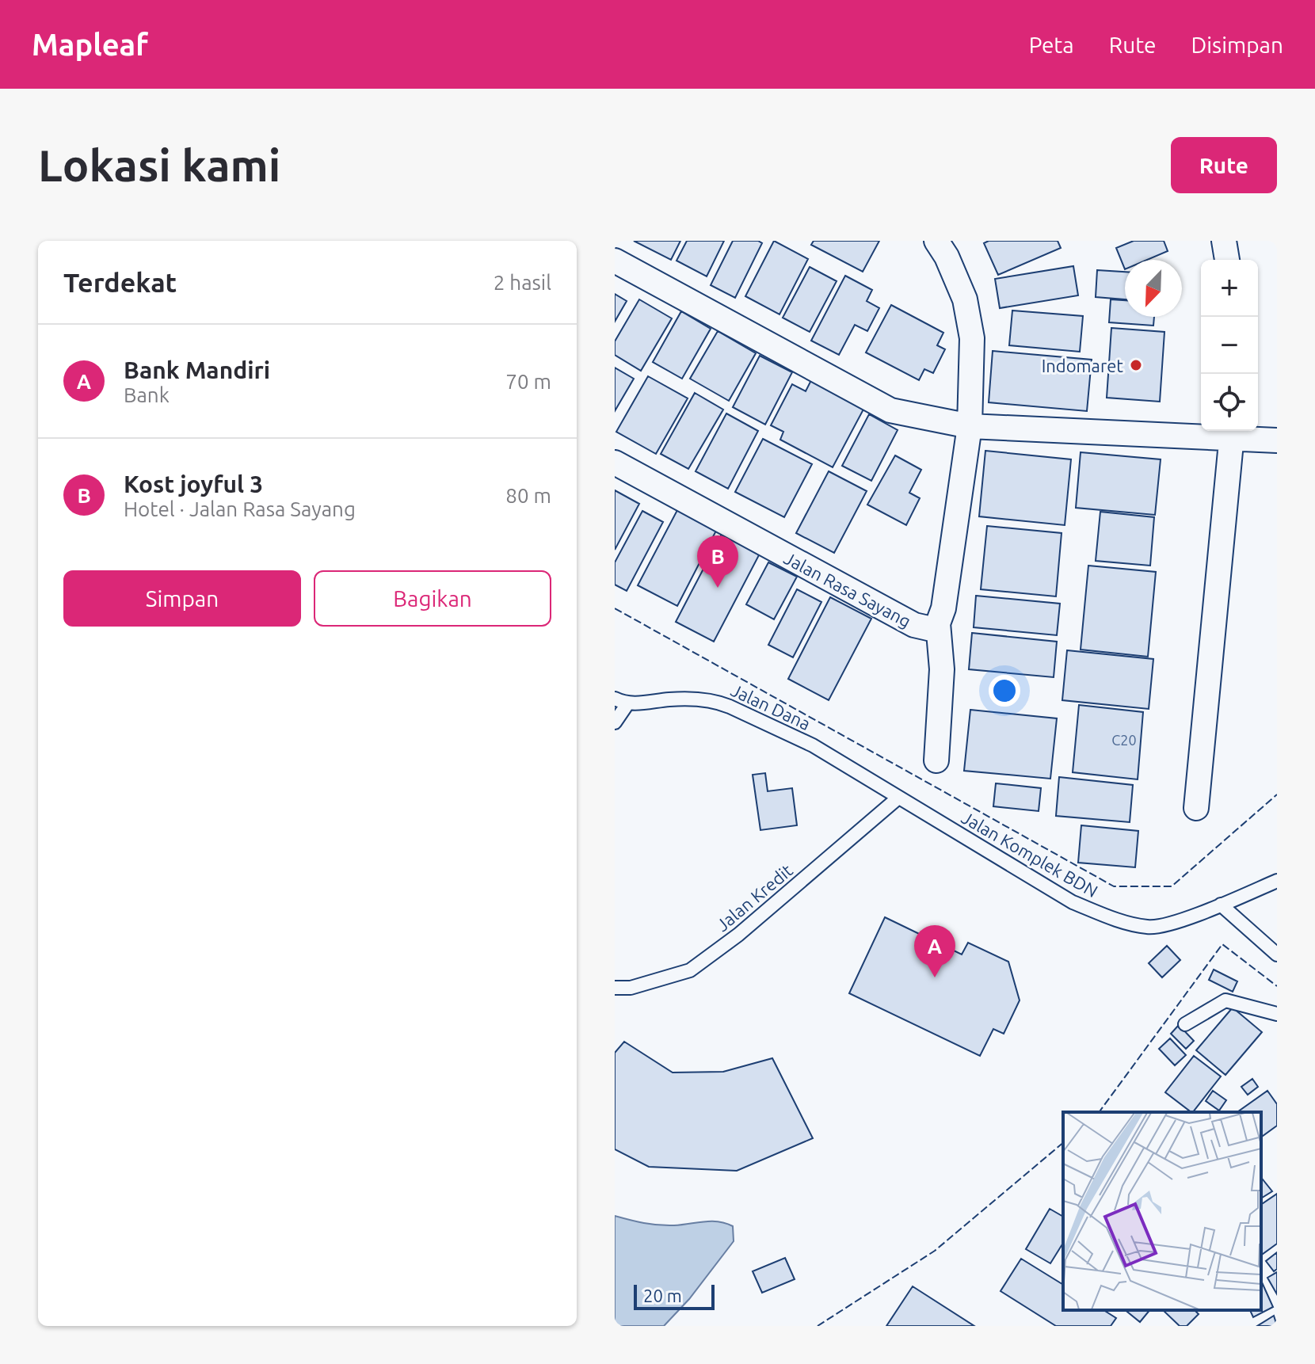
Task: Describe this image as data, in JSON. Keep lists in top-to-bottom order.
{
  "streets": {
    "street": ["Jalan Rasa Sayang"],
    "lane": ["Jalan Dana", "Jalan Komplek BDN", "Jalan Kredit"]
  },
  "crossings": [
    ["Jalan Dana", "Jalan Komplek BDN"],
    ["Jalan Dana", "Jalan Kredit"],
    ["Jalan Komplek BDN", "Jalan Kredit"]
  ],
  "places": ["Indomaret"],
  "house_numbers": ["C20"],
  "scale_bar": "20 m",
  "north": "bottom left",
  "page": {
    "header": "Mapleaf",
    "nav": ["Peta", "Rute", "Disimpan"],
    "buttons": [
      "Rute",
      ["Simpan", "Bagikan"]
    ],
    "title": "Lokasi kami",
    "heading": ["Terdekat", "2 hasil"],
    "map_buttons": ["+", "−"],
    "list": [
      {
        "mark": "A",
        "name": "Bank Mandiri",
        "note": "Bank",
        "value": "70 m"
      },
      {
        "mark": "B",
        "name": "Kost joyful 3",
        "note": "Hotel · Jalan Rasa Sayang",
        "value": "80 m"
      }
    ],
    "pins": ["B", "A"],
    "scale": "20 m"
  }
}
